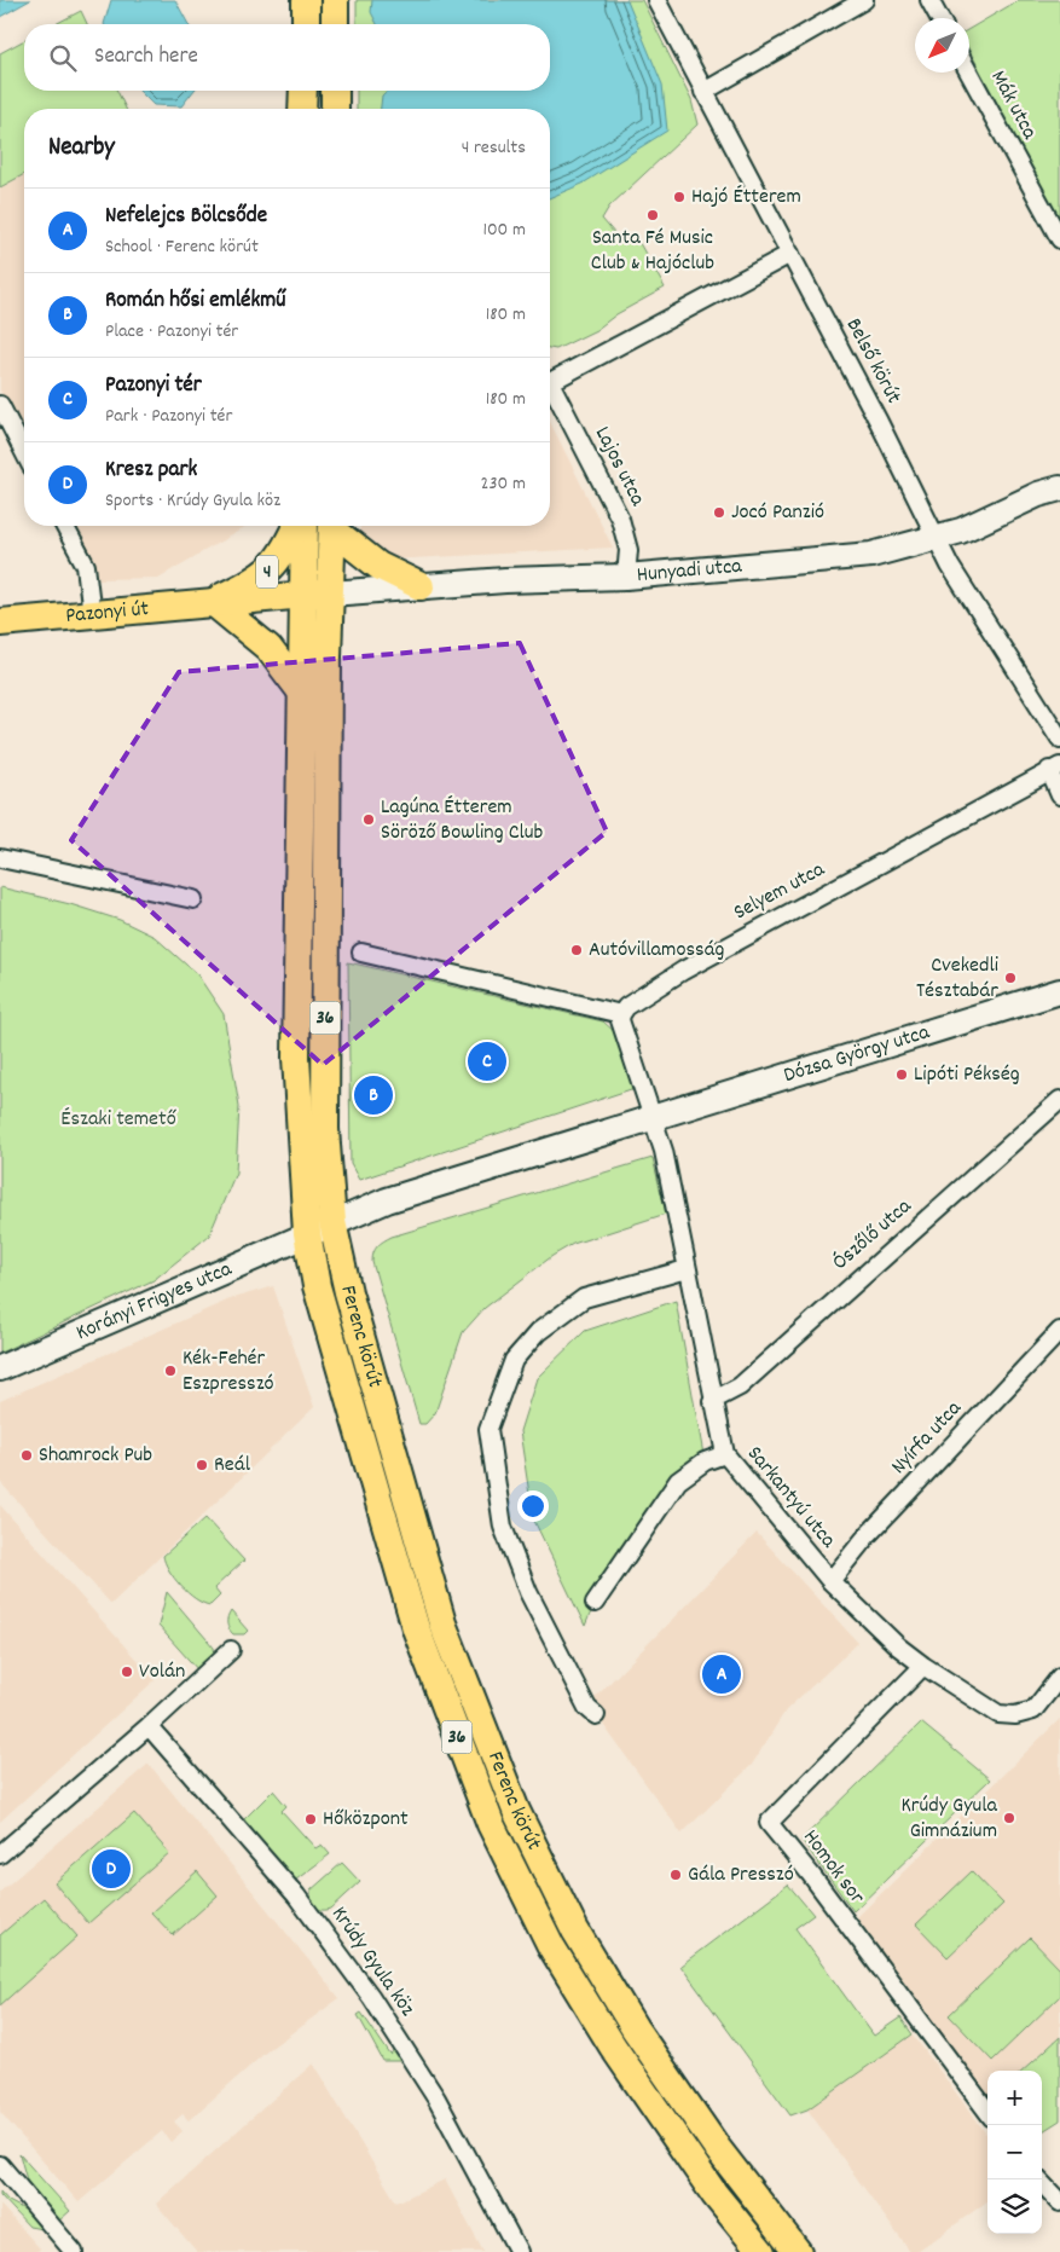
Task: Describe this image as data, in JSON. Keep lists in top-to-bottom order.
{
  "streets": {
    "main road": [
      "4",
      "Hunyadi utca",
      "Pazonyi út",
      "36",
      "Ferenc körút"
    ],
    "street": [
      "Mák utca",
      "Belső körút",
      "Lajos utca",
      "Selyem utca",
      "Dózsa György utca",
      "Ószőlő utca",
      "Korányi Frigyes utca",
      "Nyírfa utca",
      "Sarkantyú utca",
      "Homok sor",
      "Krúdy Gyula köz"
    ]
  },
  "crossings": [
    ["Belső körút", "Lajos utca"],
    ["Belső körút", "Hunyadi utca"],
    ["Lajos utca", "Hunyadi utca"],
    ["4", "Hunyadi utca"],
    ["4", "Pazonyi út"],
    ["Hunyadi utca", "Pazonyi út"],
    ["Hunyadi utca", "36"],
    ["36", "Dózsa György utca"],
    ["36", "Korányi Frigyes utca"],
    ["36", "Ferenc körút"],
    ["Dózsa György utca", "Korányi Frigyes utca"],
    ["Dózsa György utca", "Ferenc körút"],
    ["Dózsa György utca", "Sarkantyú utca"],
    ["Ószőlő utca", "Sarkantyú utca"],
    ["Korányi Frigyes utca", "Ferenc körút"],
    ["Nyírfa utca", "Sarkantyú utca"],
    ["Sarkantyú utca", "Homok sor"]
  ],
  "parks": ["Északi temető"],
  "places": [
    "Hajó Étterem",
    "Santa Fé Music Club & Hajóclub",
    "Jocó Panzió",
    "Lagúna Étterem Söröző Bowling Club",
    "Autóvillamosság",
    "Cvekedli Tésztabár",
    "Lipóti Pékség",
    "Kék-Fehér Eszpresszó",
    "Shamrock Pub",
    "Reál",
    "Volán",
    "Krúdy Gyula Gimnázium",
    "Hőközpont",
    "Gála Presszó"
  ],
  "north": "bottom left",
  "page": {
    "search": "Search here",
    "heading": ["Nearby", "4 results"],
    "list": [
      {
        "mark": "A",
        "name": "Nefelejcs Bölcsőde",
        "note": "School · Ferenc körút",
        "value": "100 m"
      },
      {
        "mark": "B",
        "name": "Román hősi emlékmű",
        "note": "Place · Pazonyi tér",
        "value": "180 m"
      },
      {
        "mark": "C",
        "name": "Pazonyi tér",
        "note": "Park · Pazonyi tér",
        "value": "180 m"
      },
      {
        "mark": "D",
        "name": "Kresz park",
        "note": "Sports · Krúdy Gyula köz",
        "value": "230 m"
      }
    ],
    "pins": [
      "C",
      "B",
      "A",
      "D"
    ],
    "map_buttons": ["+", "−"]
  }
}
